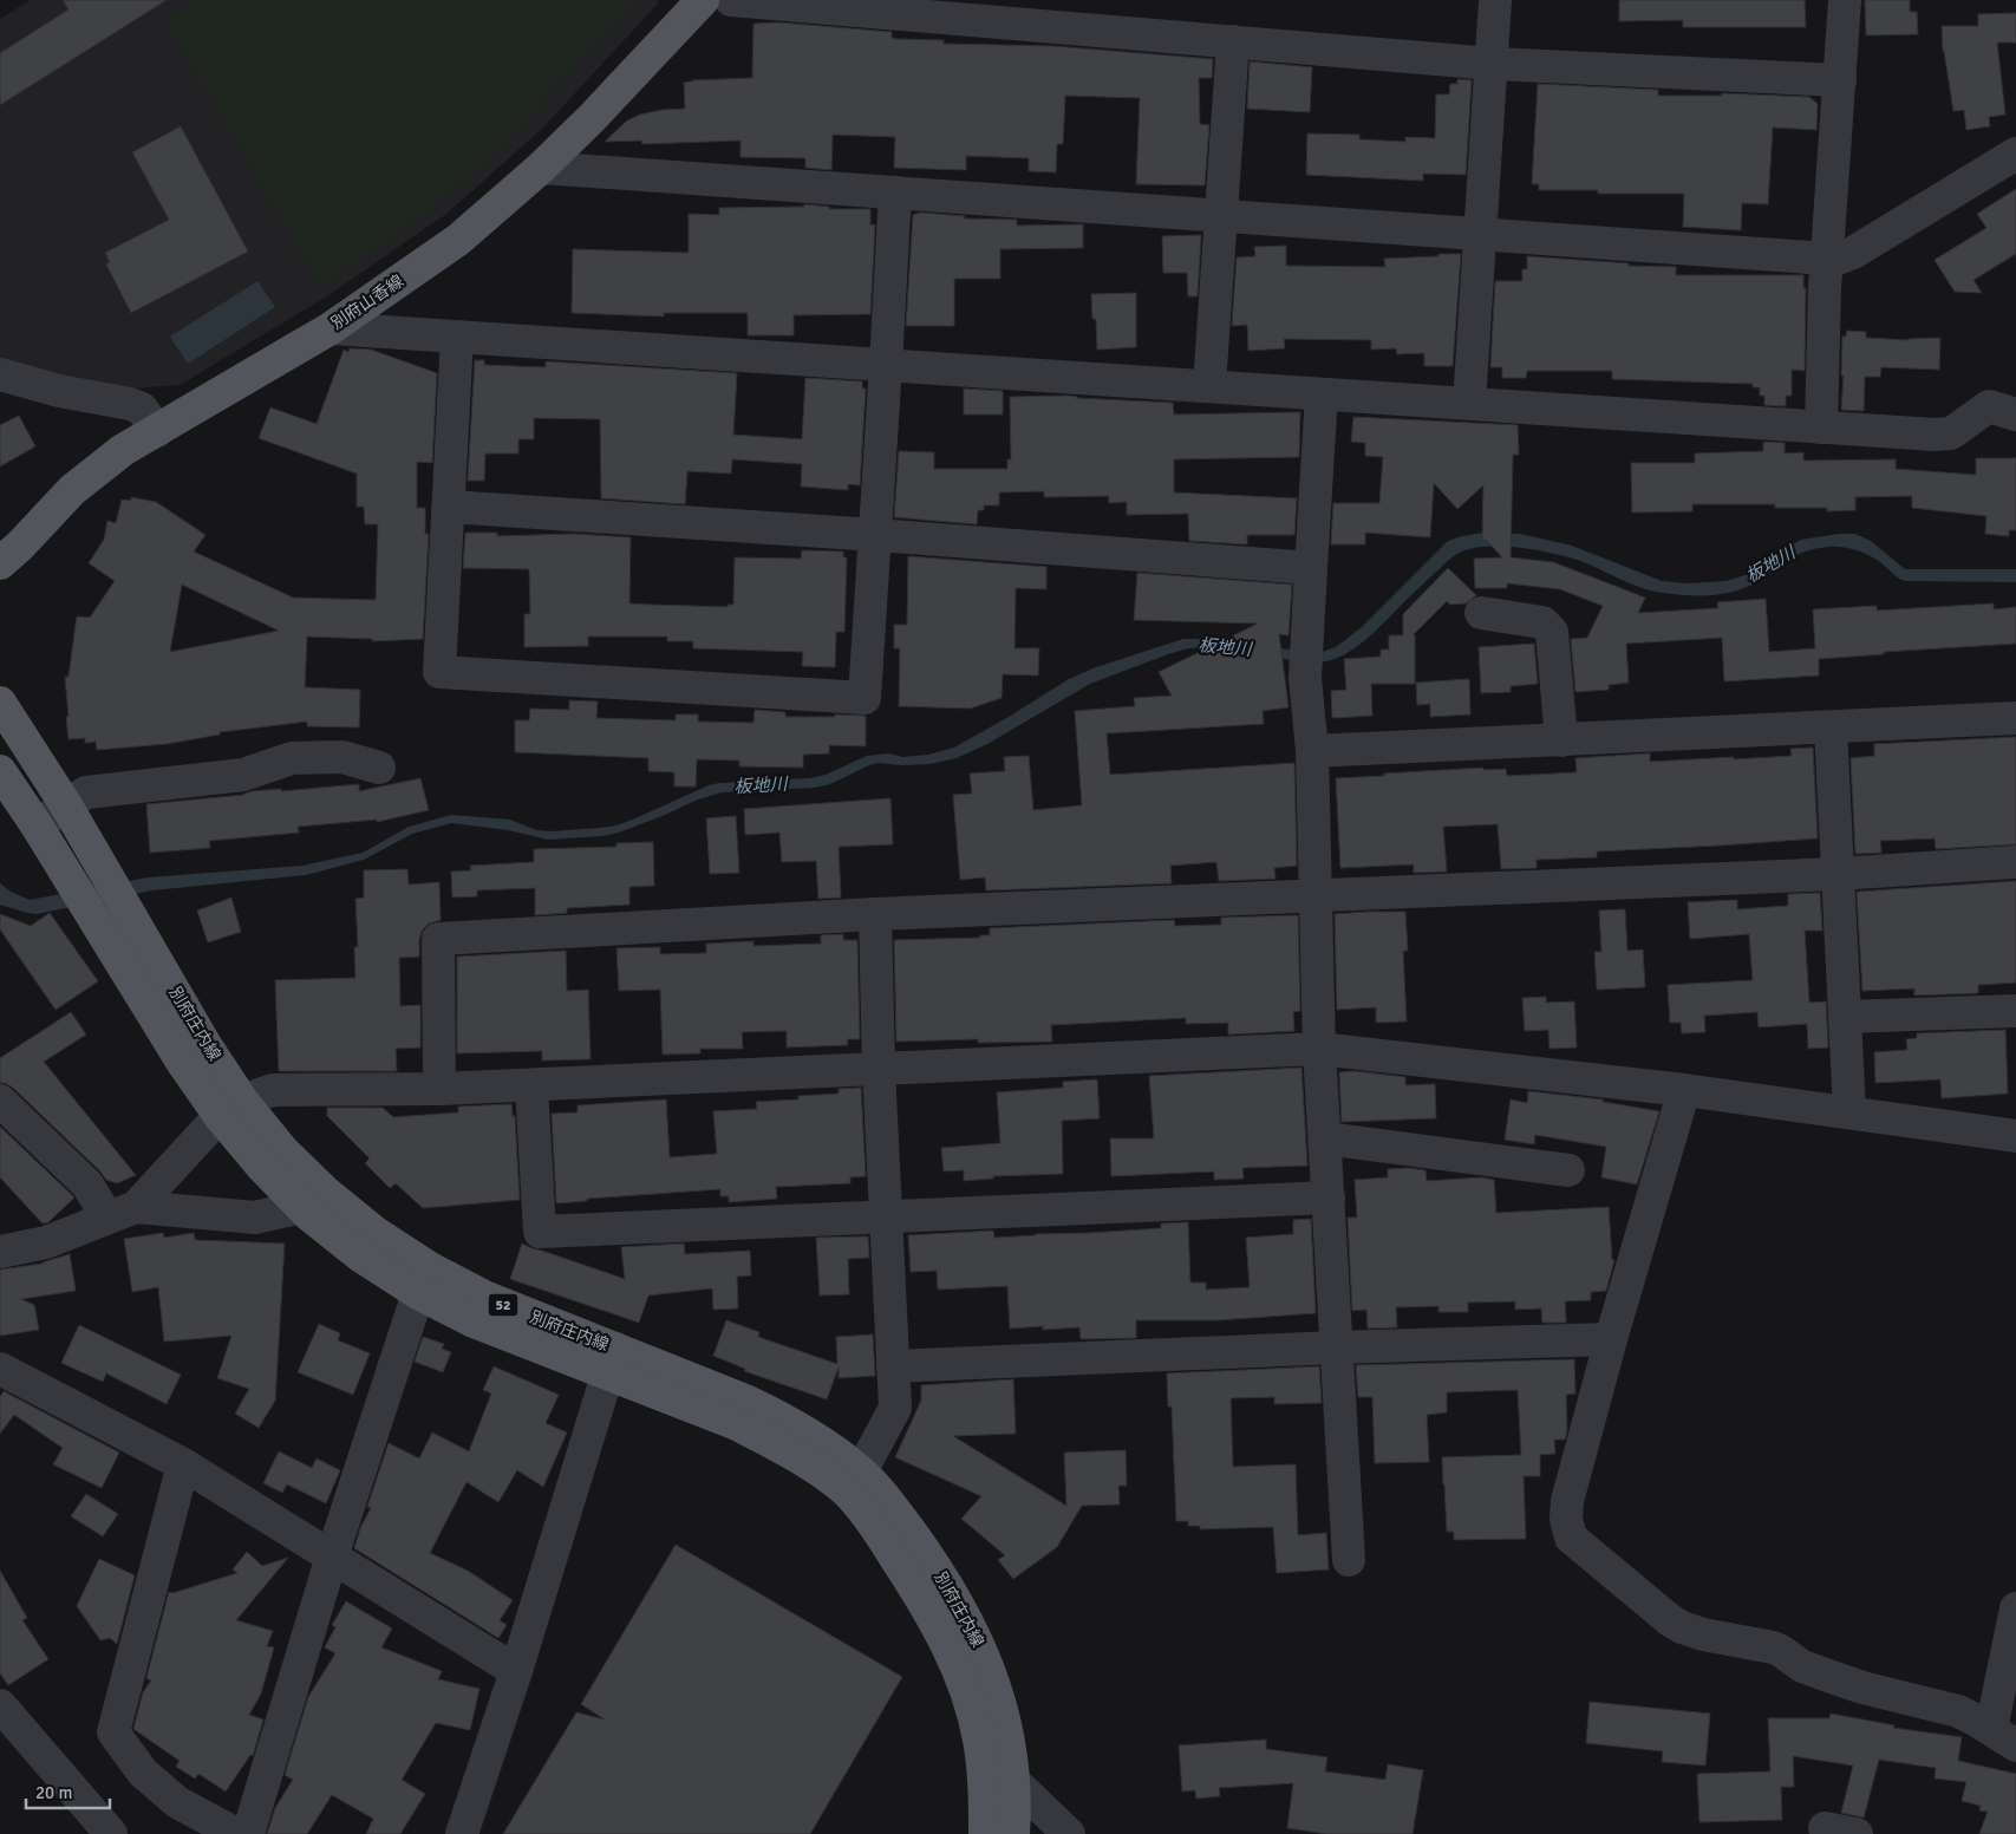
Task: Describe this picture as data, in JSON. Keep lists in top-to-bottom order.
{
  "streets": {
    "main road": ["別府山香線", "別府庄内線", "52"]
  },
  "water": ["板地川"],
  "scale_bar": "20 m"
}
